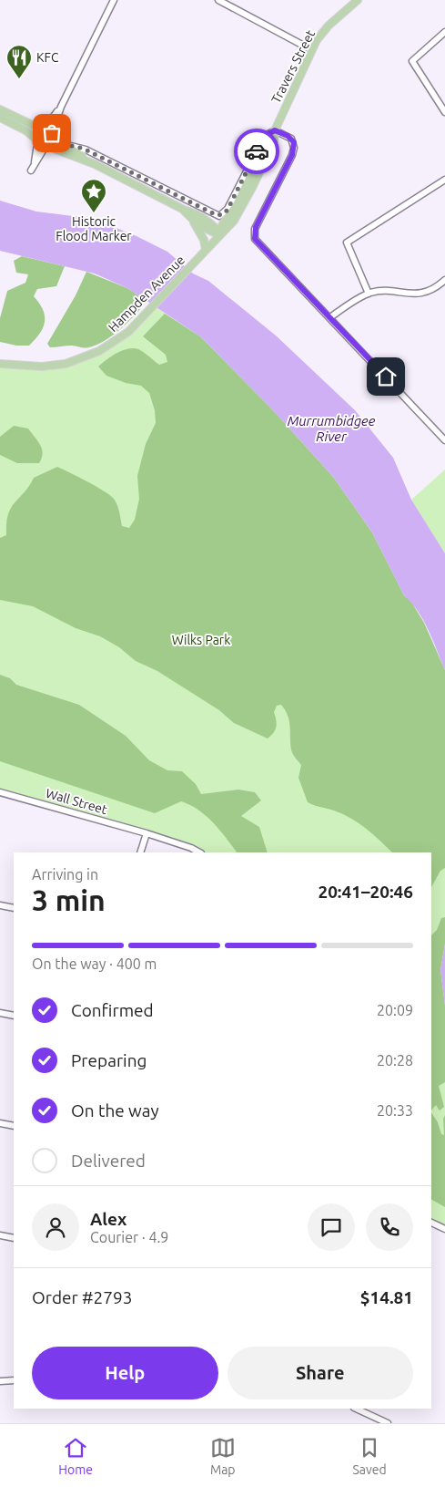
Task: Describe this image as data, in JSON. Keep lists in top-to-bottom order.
{
  "streets": {
    "main road": ["Travers Street", "Hampden Avenue"],
    "street": ["Wall Street"]
  },
  "crossings": [
    ["Travers Street", "Hampden Avenue"]
  ],
  "water": ["Murrumbidgee River"],
  "parks": ["Wilks Park"],
  "places": {
    "restaurant": ["KFC"],
    "place": ["Historic Flood Marker"]
  },
  "page": {
    "heading": ["3 min", "Arriving in", "20:41–20:46"],
    "panel": [
      "Alex",
      "Courier · 4.9",
      "Order #2793",
      "$14.81"
    ],
    "bar": "On the way · 400 m",
    "list": [
      ["Confirmed", "20:09"],
      ["Preparing", "20:28"],
      ["On the way", "20:33"],
      "Delivered"
    ],
    "buttons": ["Help", "Share"],
    "tabs": ["Home", "Map", "Saved"]
  }
}
